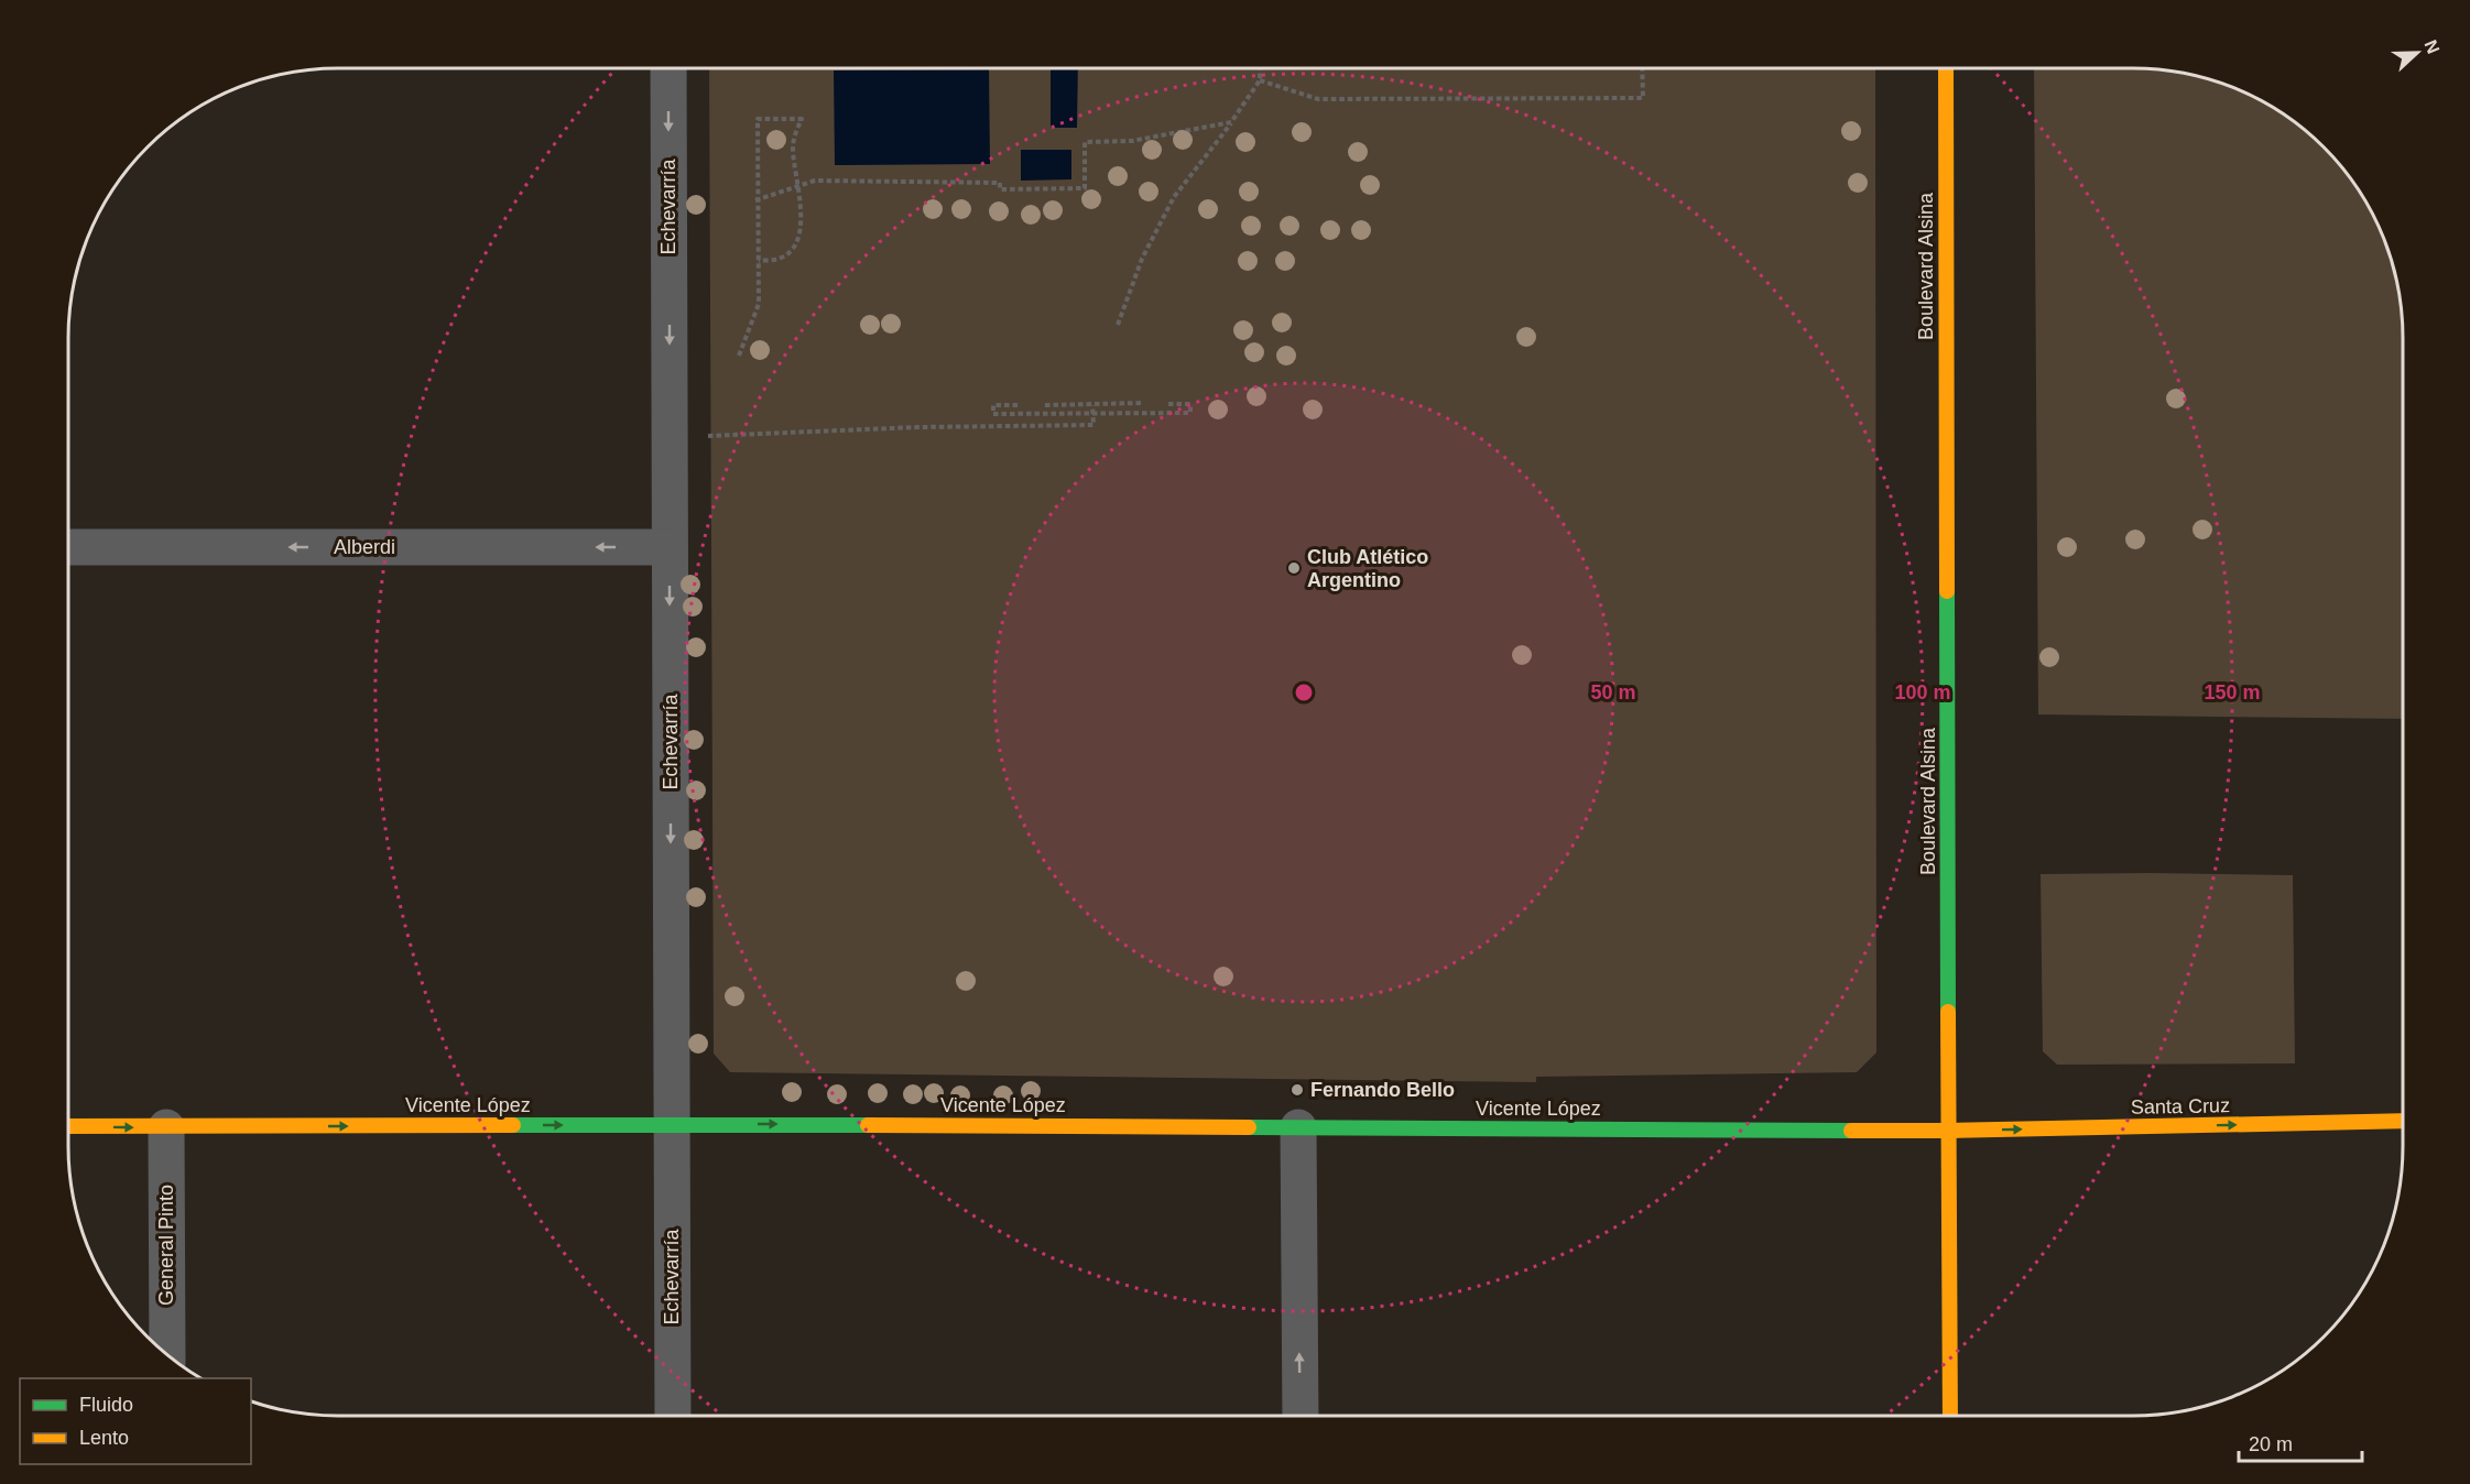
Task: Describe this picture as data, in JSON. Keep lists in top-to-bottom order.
{
  "streets": {
    "street": [
      "Echevarría",
      "Boulevard Alsina",
      "Alberdi",
      "Vicente López",
      "Santa Cruz",
      "General Pinto"
    ]
  },
  "crossings": [
    ["Echevarría", "Alberdi"],
    ["Echevarría", "Vicente López"],
    ["Boulevard Alsina", "Vicente López"],
    ["Boulevard Alsina", "Santa Cruz"],
    ["Vicente López", "Santa Cruz"],
    ["Vicente López", "General Pinto"]
  ],
  "one_way": [
    "Echevarría",
    "Alberdi",
    "Vicente López",
    "Santa Cruz"
  ],
  "places": ["Club Atlético Argentino", "Fernando Bello"],
  "legend": ["Fluido", "Lento"],
  "scale_bar": "20 m",
  "north": "right",
  "rings": ["50 m", "100 m", "150 m"]
}
